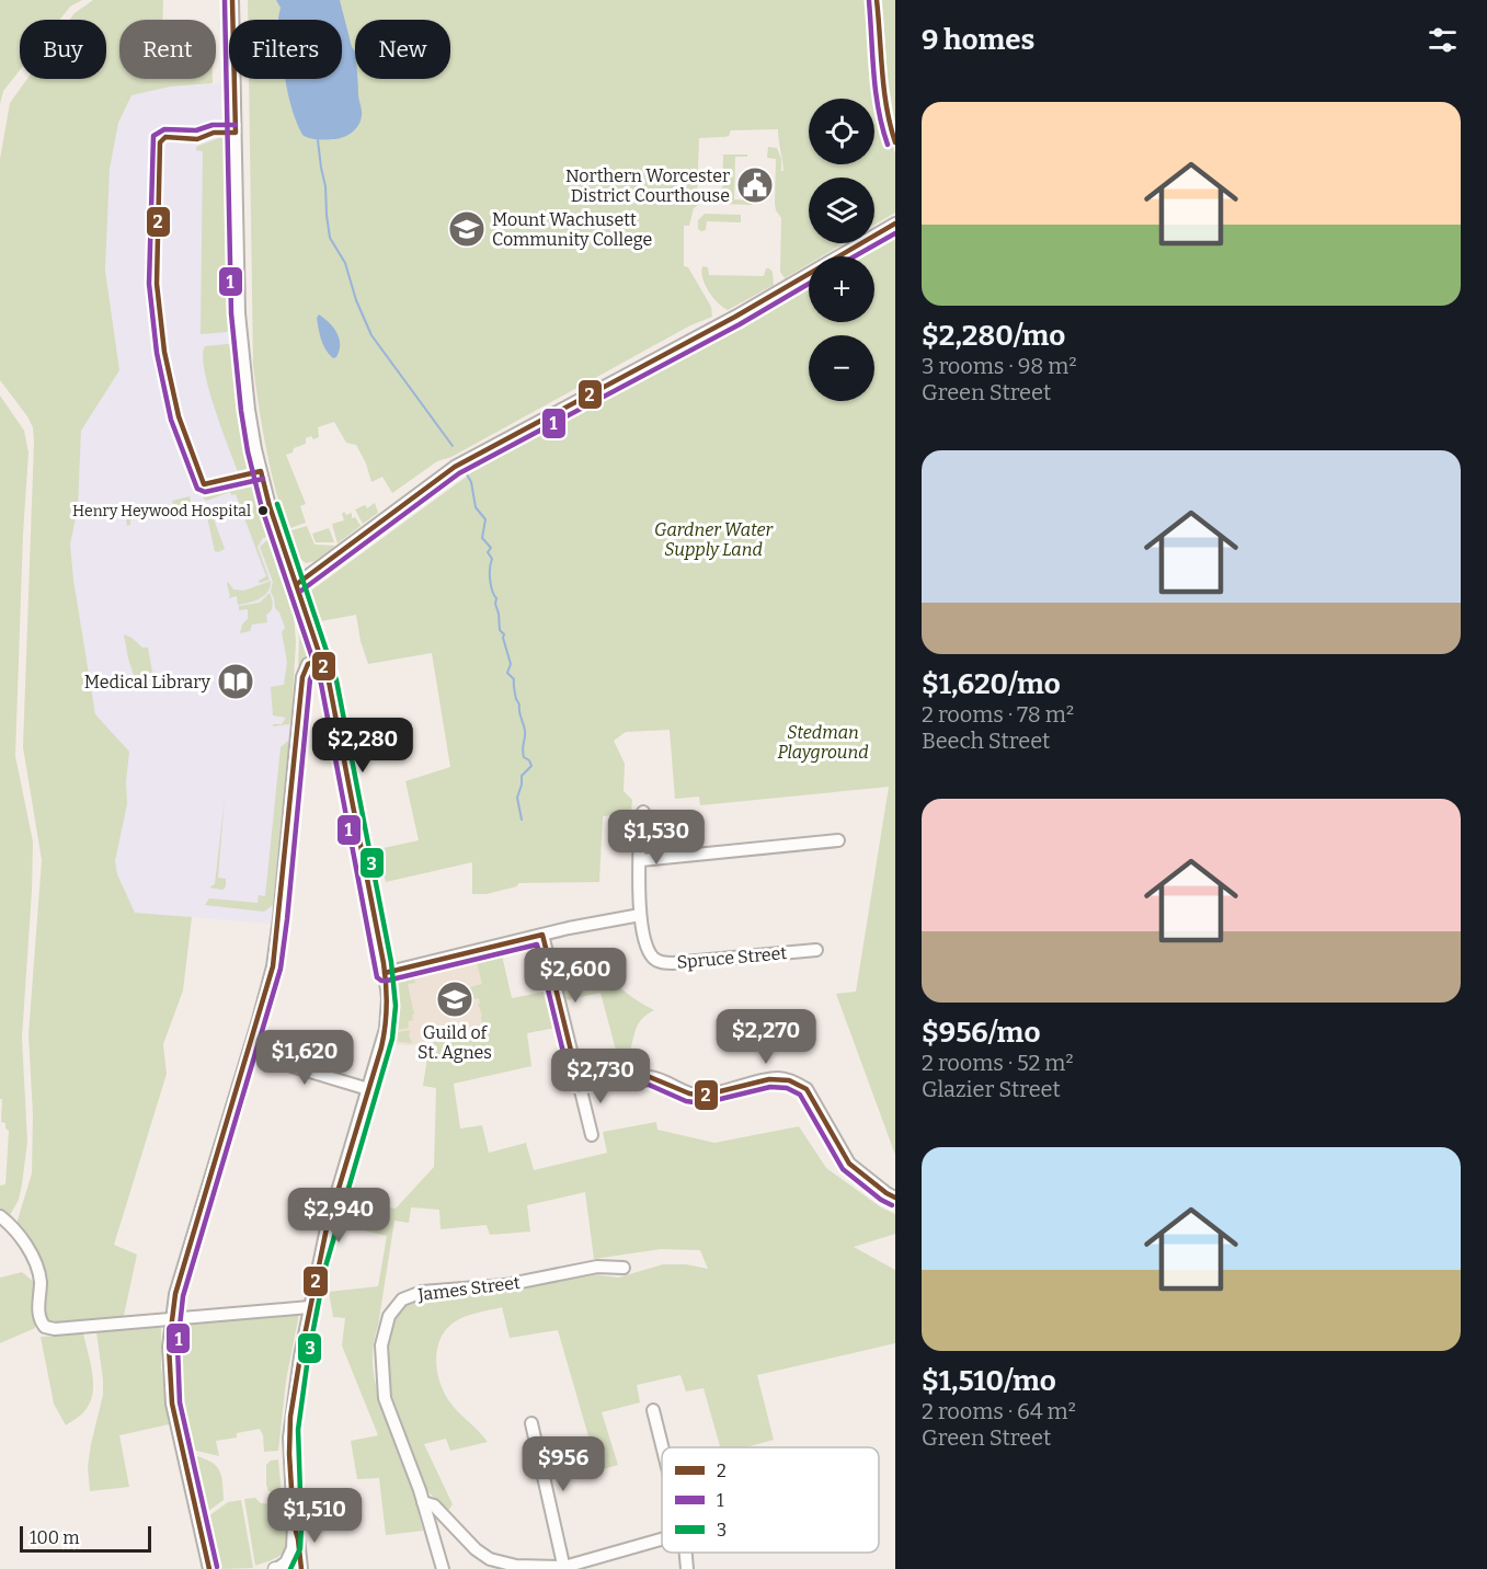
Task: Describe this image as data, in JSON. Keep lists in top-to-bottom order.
{
  "streets": {
    "street": ["Spruce Street", "James Street"]
  },
  "parks": ["Gardner Water Supply Land", "Stedman Playground"],
  "places": {
    "public building": ["Northern Worcester District Courthouse"],
    "school or university": ["Mount Wachusett Community College", "Guild of St. Agnes"],
    "other": ["Henry Heywood Hospital"],
    "library": ["Medical Library"]
  },
  "lines": ["transit line 2", "transit line 1", "transit line 3"],
  "legend": ["2", "1", "3"],
  "scale_bar": "100 m",
  "page": {
    "heading": "9 homes",
    "chip": [
      "Buy",
      "Rent",
      "Filters",
      "New"
    ],
    "list": [
      {
        "name": "$2,280/mo",
        "note": "3 rooms · 98 m² · Green Street"
      },
      {
        "name": "$1,620/mo",
        "note": "2 rooms · 78 m² · Beech Street"
      },
      {
        "name": "$956/mo",
        "note": "2 rooms · 52 m² · Glazier Street"
      },
      {
        "name": "$1,510/mo",
        "note": "2 rooms · 64 m² · Green Street"
      }
    ],
    "map_buttons": ["+", "−"],
    "price": [
      "$2,280",
      "$1,530",
      "$2,600",
      "$2,270",
      "$1,620",
      "$2,730",
      "$2,940",
      "$956",
      "$1,510"
    ],
    "scale": "100 m"
  }
}
